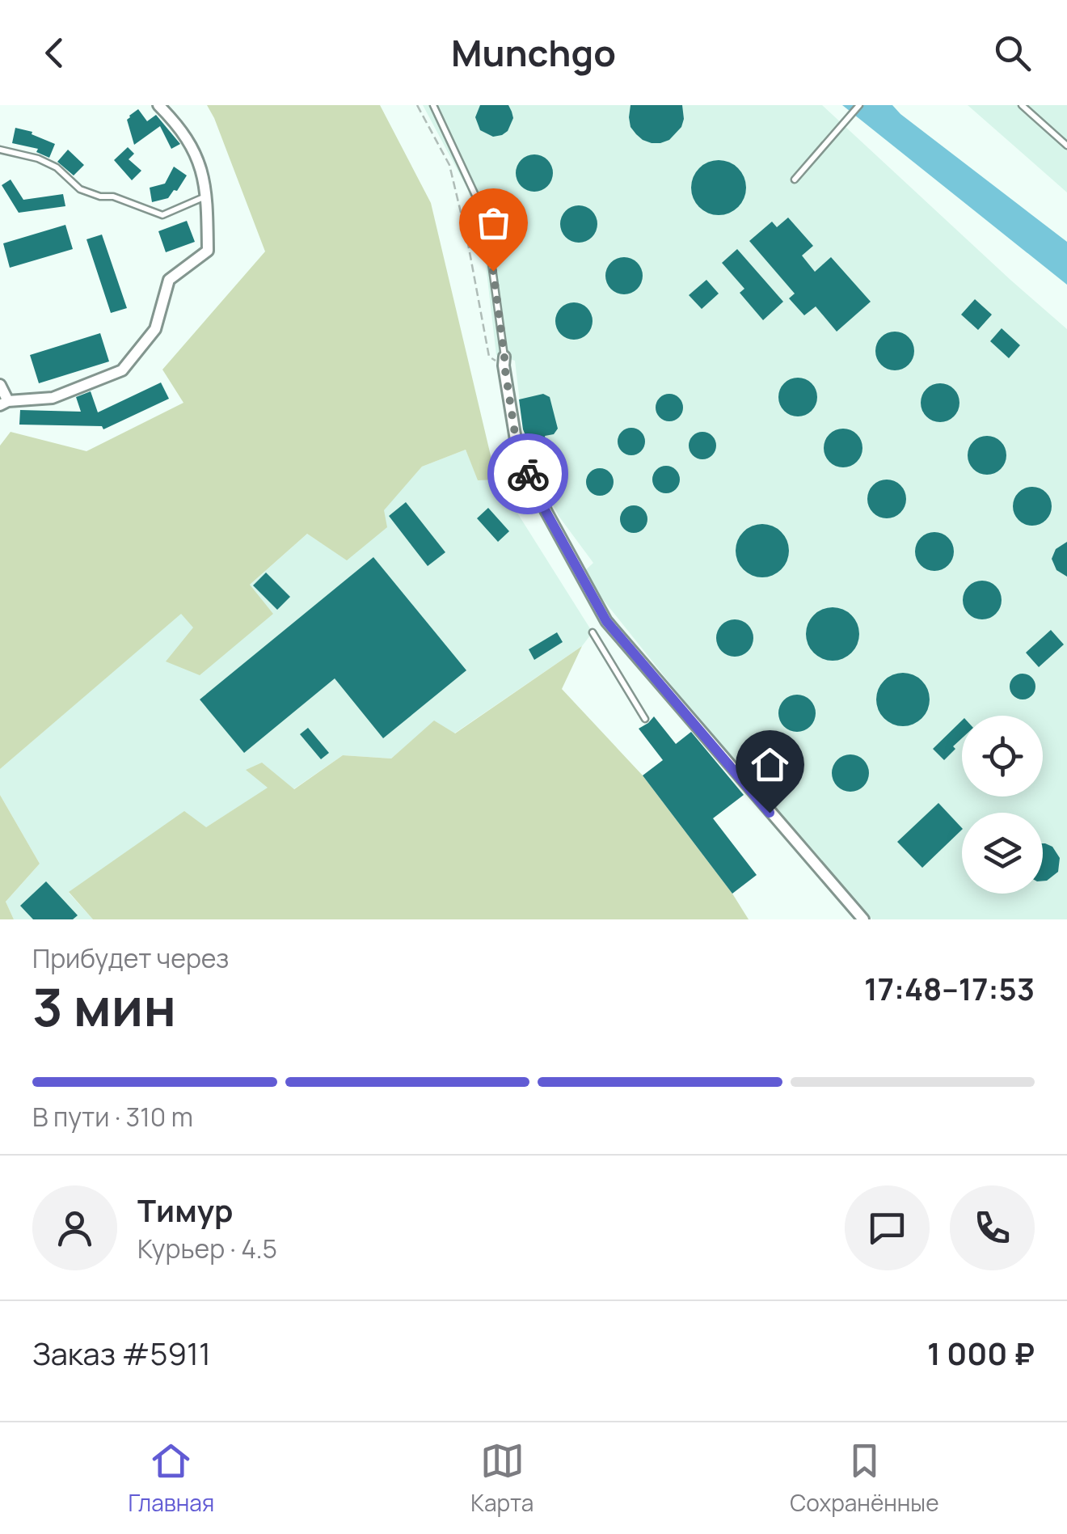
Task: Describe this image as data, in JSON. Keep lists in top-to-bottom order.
{
  "page": {
    "header": "Munchgo",
    "heading": ["3 мин", "Прибудет через", "17:48–17:53"],
    "panel": [
      "Тимур",
      "Курьер · 4.5",
      "Заказ #5911",
      "1 000 ₽"
    ],
    "bar": "В пути · 310 m",
    "tabs": ["Главная", "Карта", "Сохранённые"]
  }
}
